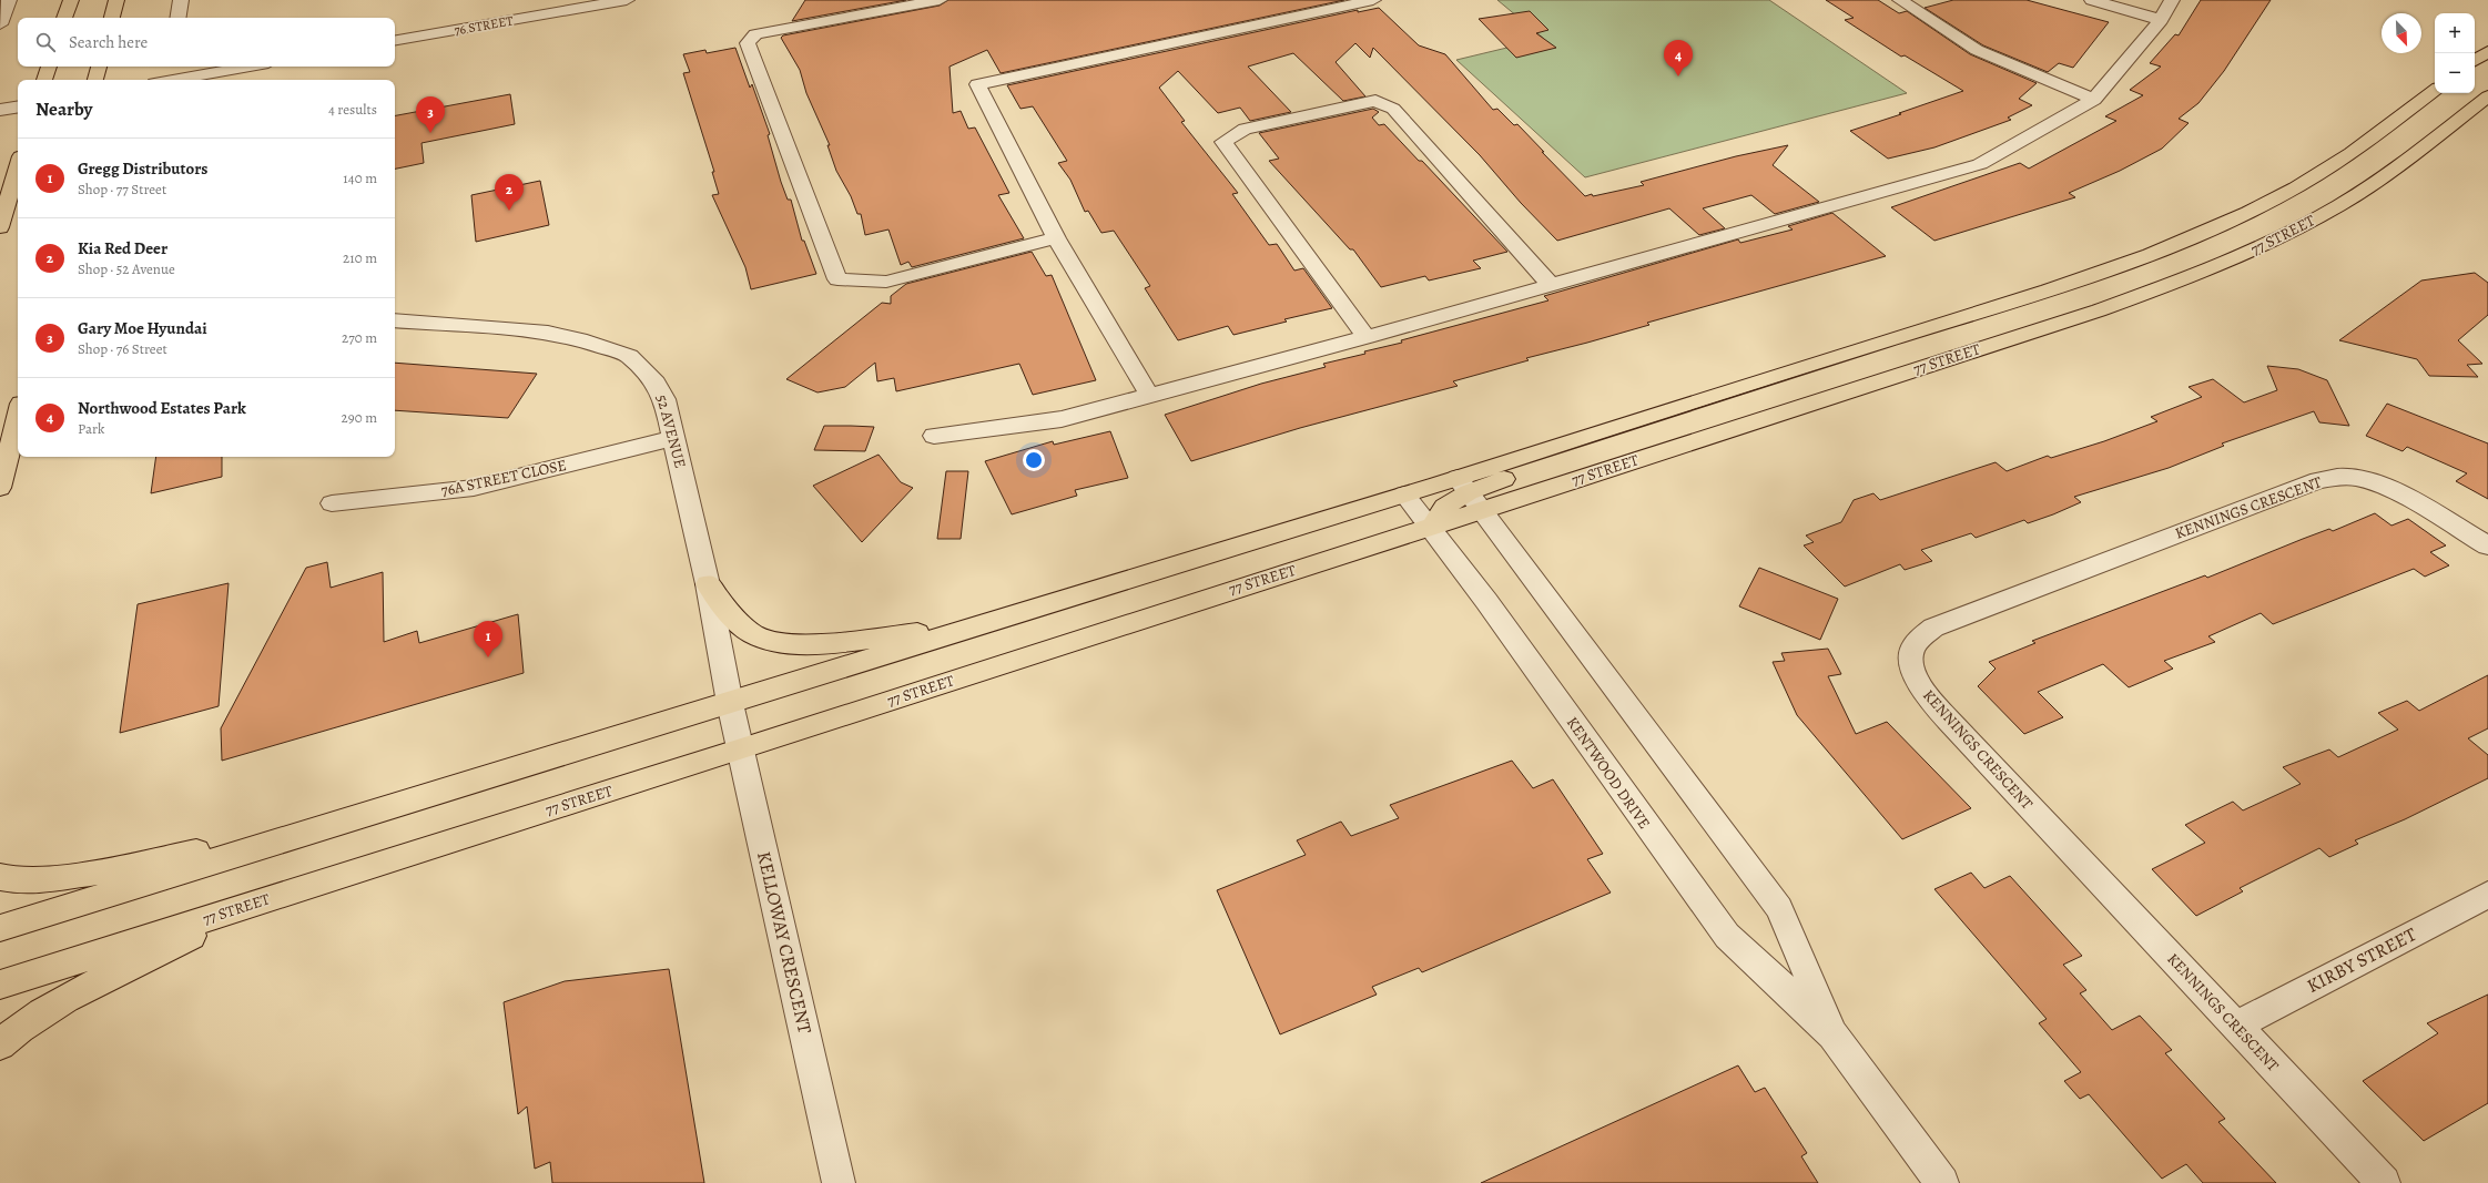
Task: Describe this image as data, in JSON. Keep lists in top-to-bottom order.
{
  "streets": {
    "main road": ["77 STREET"],
    "street": [
      "76 STREET",
      "52 AVENUE",
      "76A STREET CLOSE",
      "KENNINGS CRESCENT",
      "KENTWOOD DRIVE",
      "KELLOWAY CRESCENT",
      "KIRBY STREET"
    ]
  },
  "crossings": [
    ["77 STREET", "52 AVENUE"],
    ["77 STREET", "KENTWOOD DRIVE"],
    ["77 STREET", "KELLOWAY CRESCENT"],
    ["52 AVENUE", "76A STREET CLOSE"],
    ["52 AVENUE", "KELLOWAY CRESCENT"],
    ["KENNINGS CRESCENT", "KIRBY STREET"]
  ],
  "north": "bottom right",
  "page": {
    "map_buttons": ["+", "−"],
    "search": "Search here",
    "pins": [
      "4",
      "3",
      "2",
      "1"
    ],
    "heading": ["Nearby", "4 results"],
    "list": [
      {
        "mark": "1",
        "name": "Gregg Distributors",
        "note": "Shop · 77 Street",
        "value": "140 m"
      },
      {
        "mark": "2",
        "name": "Kia Red Deer",
        "note": "Shop · 52 Avenue",
        "value": "210 m"
      },
      {
        "mark": "3",
        "name": "Gary Moe Hyundai",
        "note": "Shop · 76 Street",
        "value": "270 m"
      },
      {
        "mark": "4",
        "name": "Northwood Estates Park",
        "note": "Park",
        "value": "290 m"
      }
    ]
  }
}
